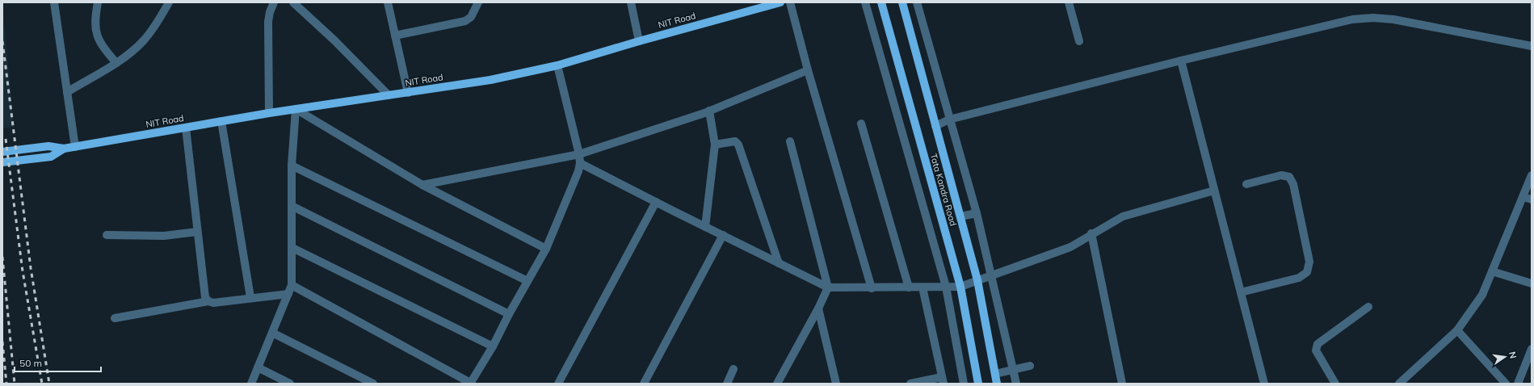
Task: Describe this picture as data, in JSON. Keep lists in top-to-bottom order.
{
  "streets": {
    "main road": ["NIT Road", "Tata Kandra Road"]
  },
  "scale_bar": "50 m",
  "north": "right"
}
